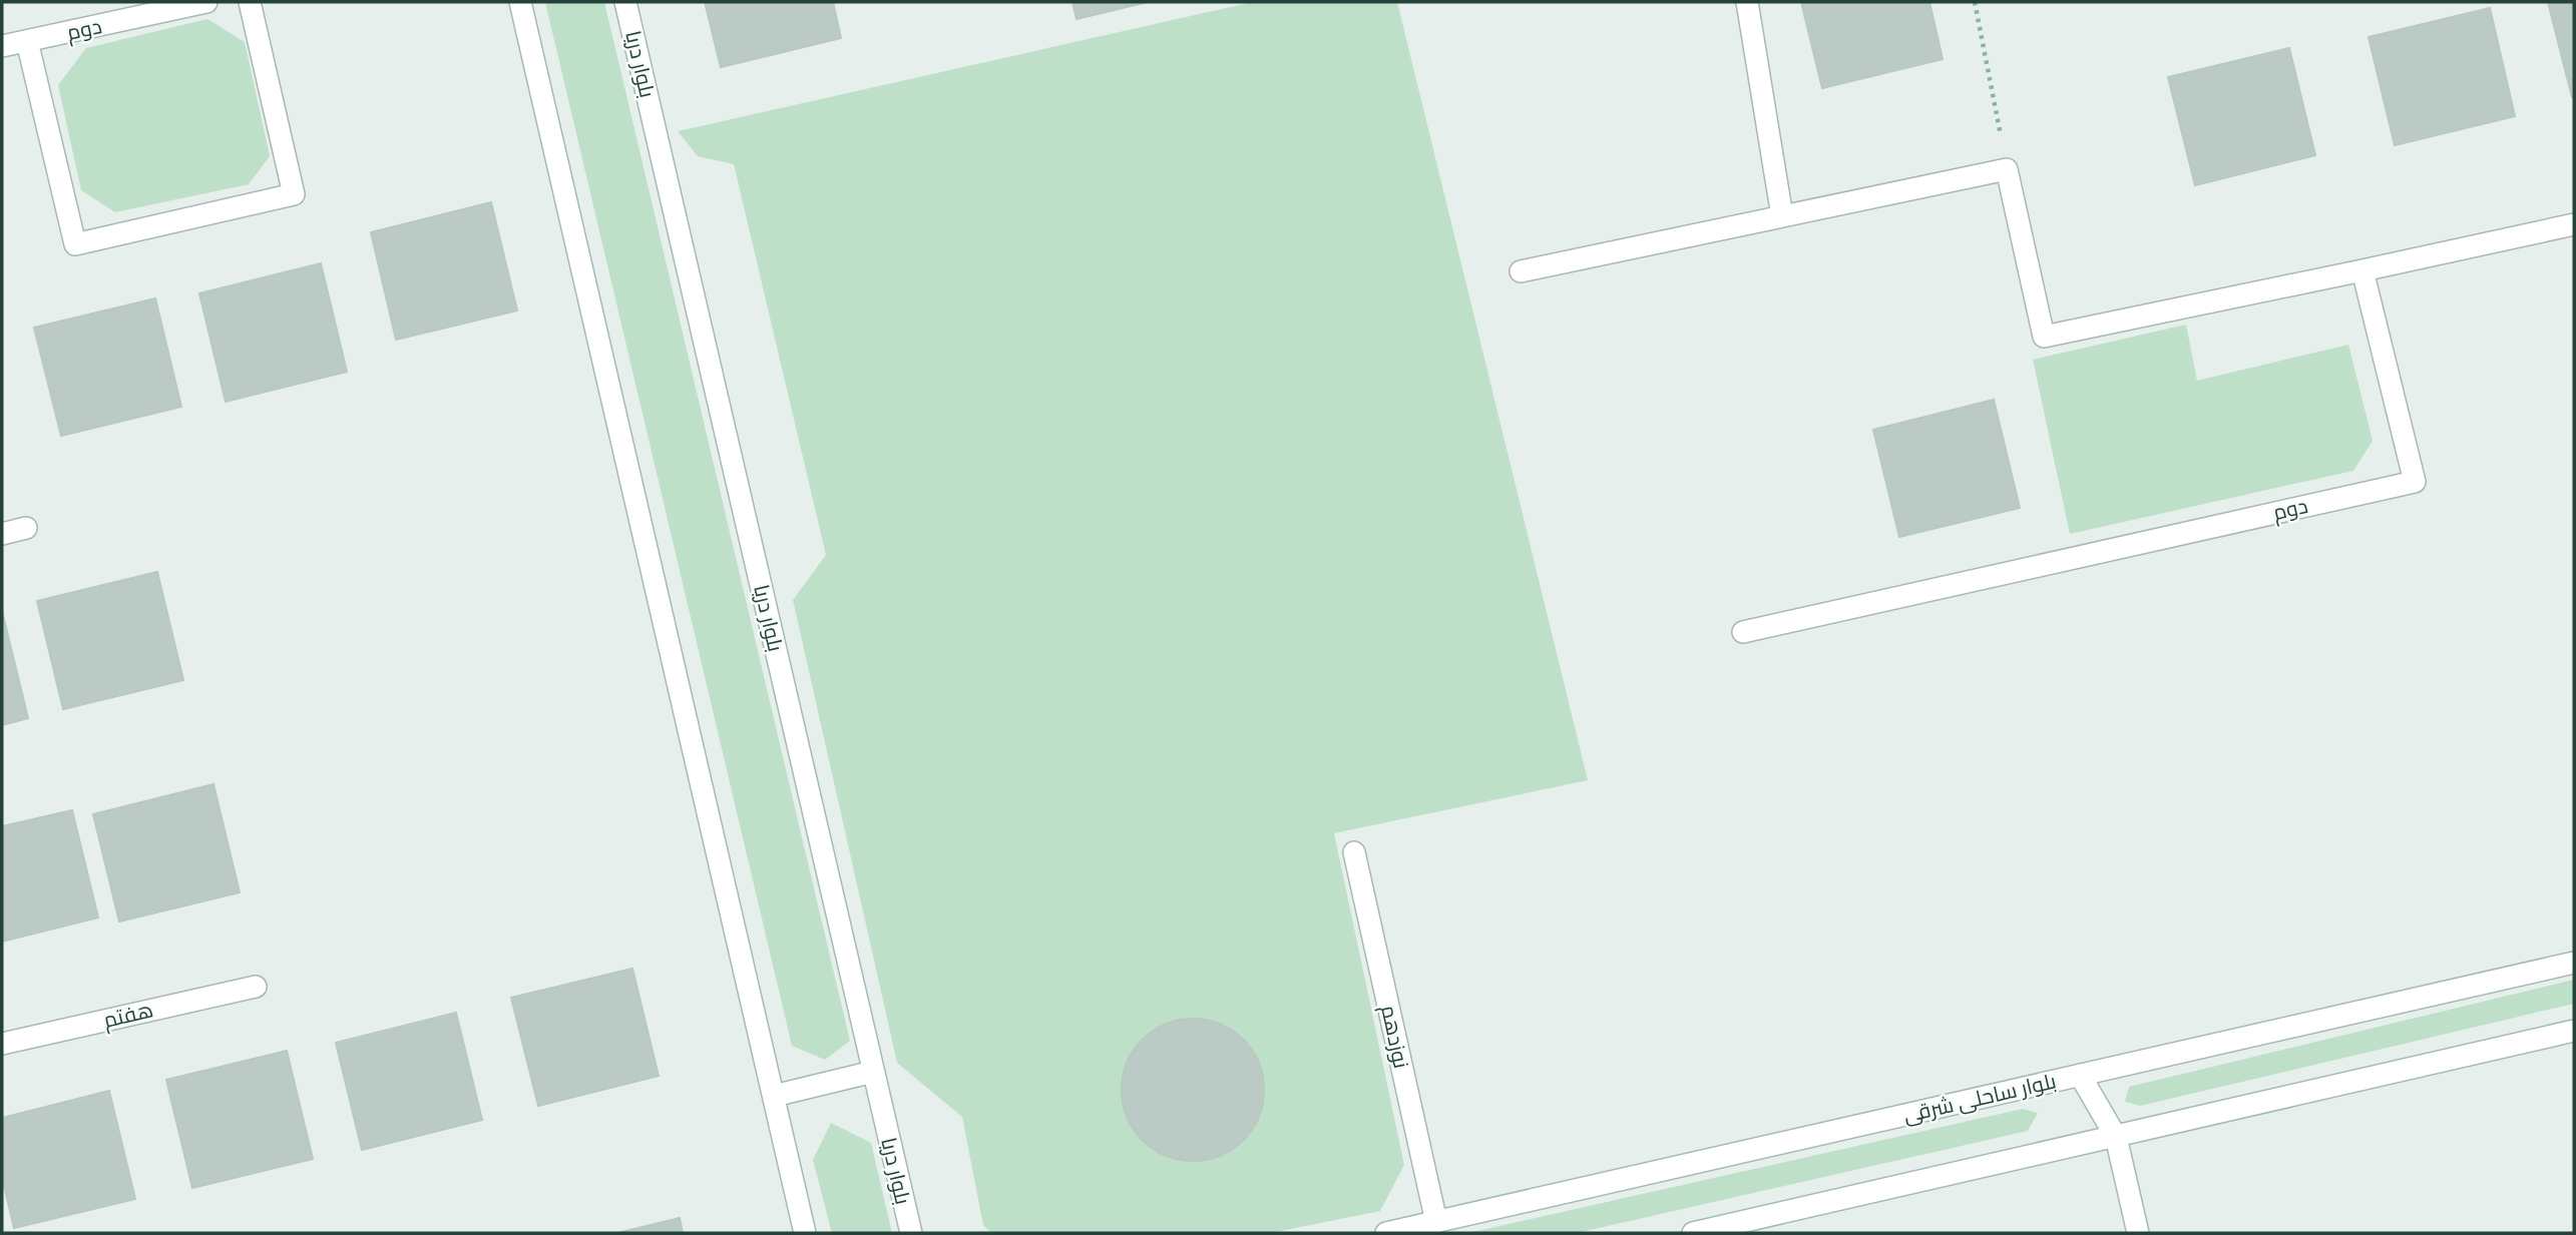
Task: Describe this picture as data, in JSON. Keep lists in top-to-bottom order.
{
  "streets": {
    "street": [
      "دوم",
      "بلوار دریا",
      "هفتم",
      "نوزدهم",
      "بلوار ساحلی شرقی"
    ]
  },
  "crossings": [
    ["نوزدهم", "بلوار ساحلی شرقی"]
  ]
}
